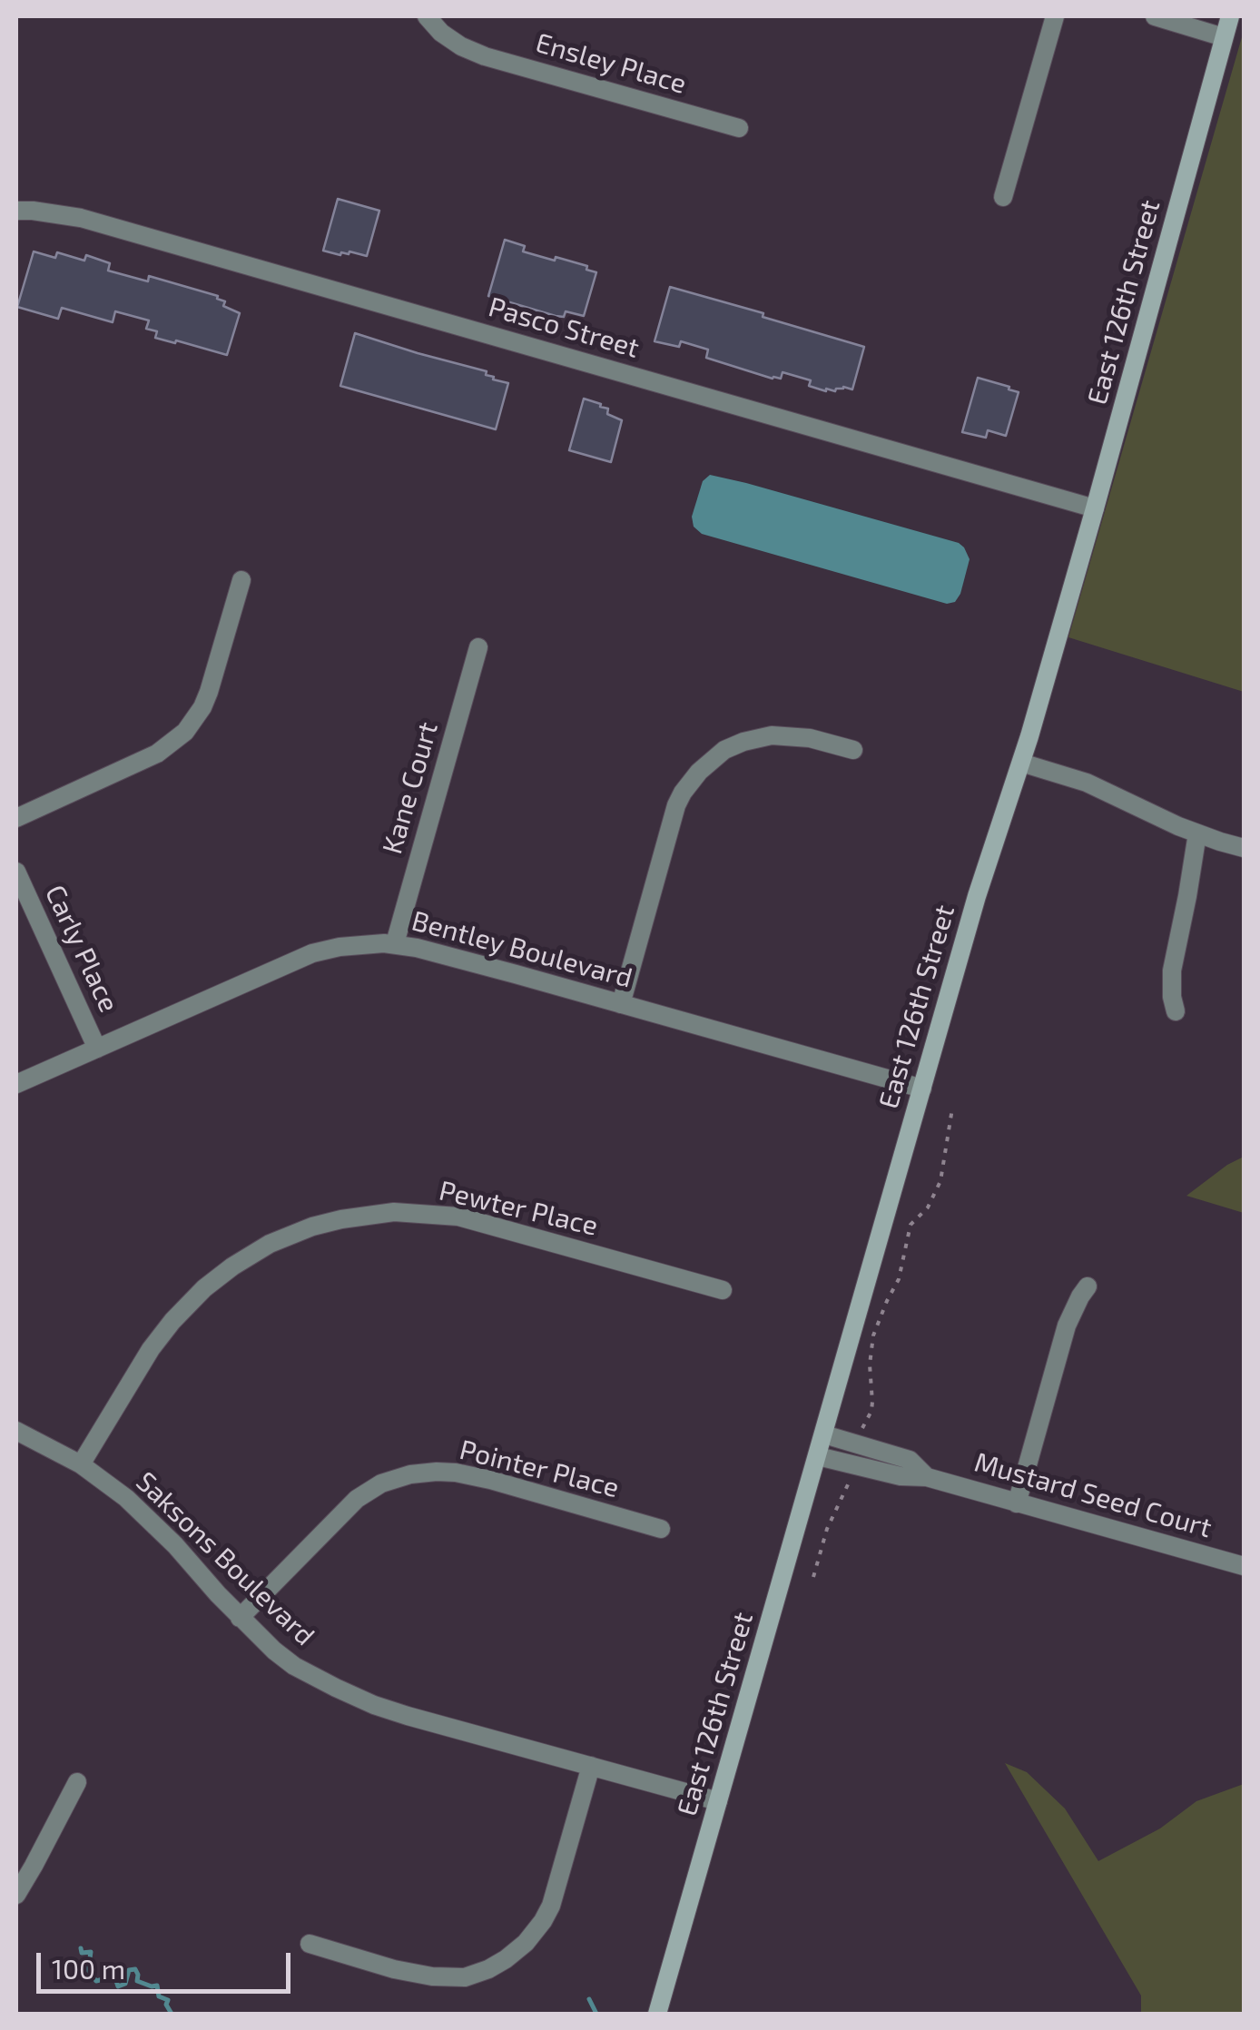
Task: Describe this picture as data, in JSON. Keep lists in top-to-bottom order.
{
  "streets": {
    "main road": ["East 126th Street"],
    "street": [
      "Ensley Place",
      "Pasco Street",
      "Kane Court",
      "Carly Place",
      "Bentley Boulevard",
      "Pewter Place",
      "Pointer Place",
      "Mustard Seed Court",
      "Saksons Boulevard"
    ]
  },
  "crossings": [
    ["East 126th Street", "Pasco Street"],
    ["East 126th Street", "Bentley Boulevard"],
    ["East 126th Street", "Mustard Seed Court"],
    ["East 126th Street", "Saksons Boulevard"],
    ["Kane Court", "Bentley Boulevard"],
    ["Carly Place", "Bentley Boulevard"],
    ["Pewter Place", "Saksons Boulevard"],
    ["Pointer Place", "Saksons Boulevard"]
  ],
  "scale_bar": "100 m"
}
